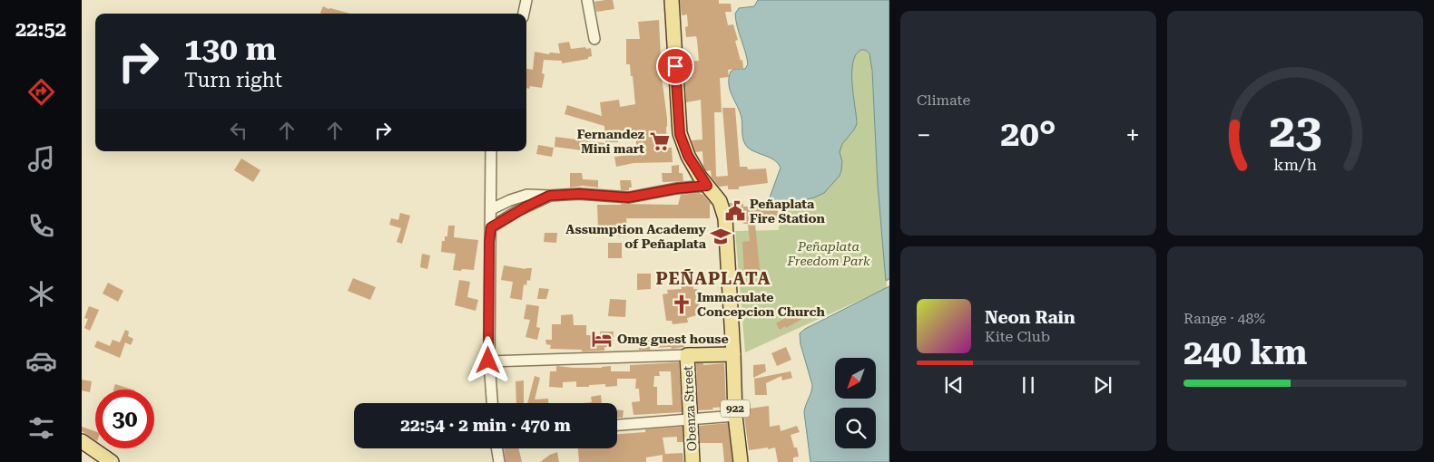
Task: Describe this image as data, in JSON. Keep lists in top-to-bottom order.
{
  "streets": {
    "main road": ["Obenza Street", "922"]
  },
  "districts": ["PEÑAPLATA"],
  "parks": ["Peñaplata Freedom Park"],
  "places": {
    "supermarket": ["Fernandez Mini mart"],
    "public building": ["Peñaplata Fire Station"],
    "school or university": ["Assumption Academy of Peñaplata"],
    "church": ["Immaculate Concepcion Church"],
    "hotel": ["Omg guest house"]
  },
  "north": "bottom left",
  "page": {
    "tabs": "22:52",
    "tile": [
      "Climate",
      ["Range · 48%", "240 km"]
    ],
    "turn": ["130 m", "Turn right"],
    "heat": ["−", "20°", "+"],
    "song": ["Neon Rain", "Kite Club"],
    "limit": "30",
    "trip": "22:54 · 2 min · 470 m",
    "gauge": ["23", "km/h"]
  }
}
